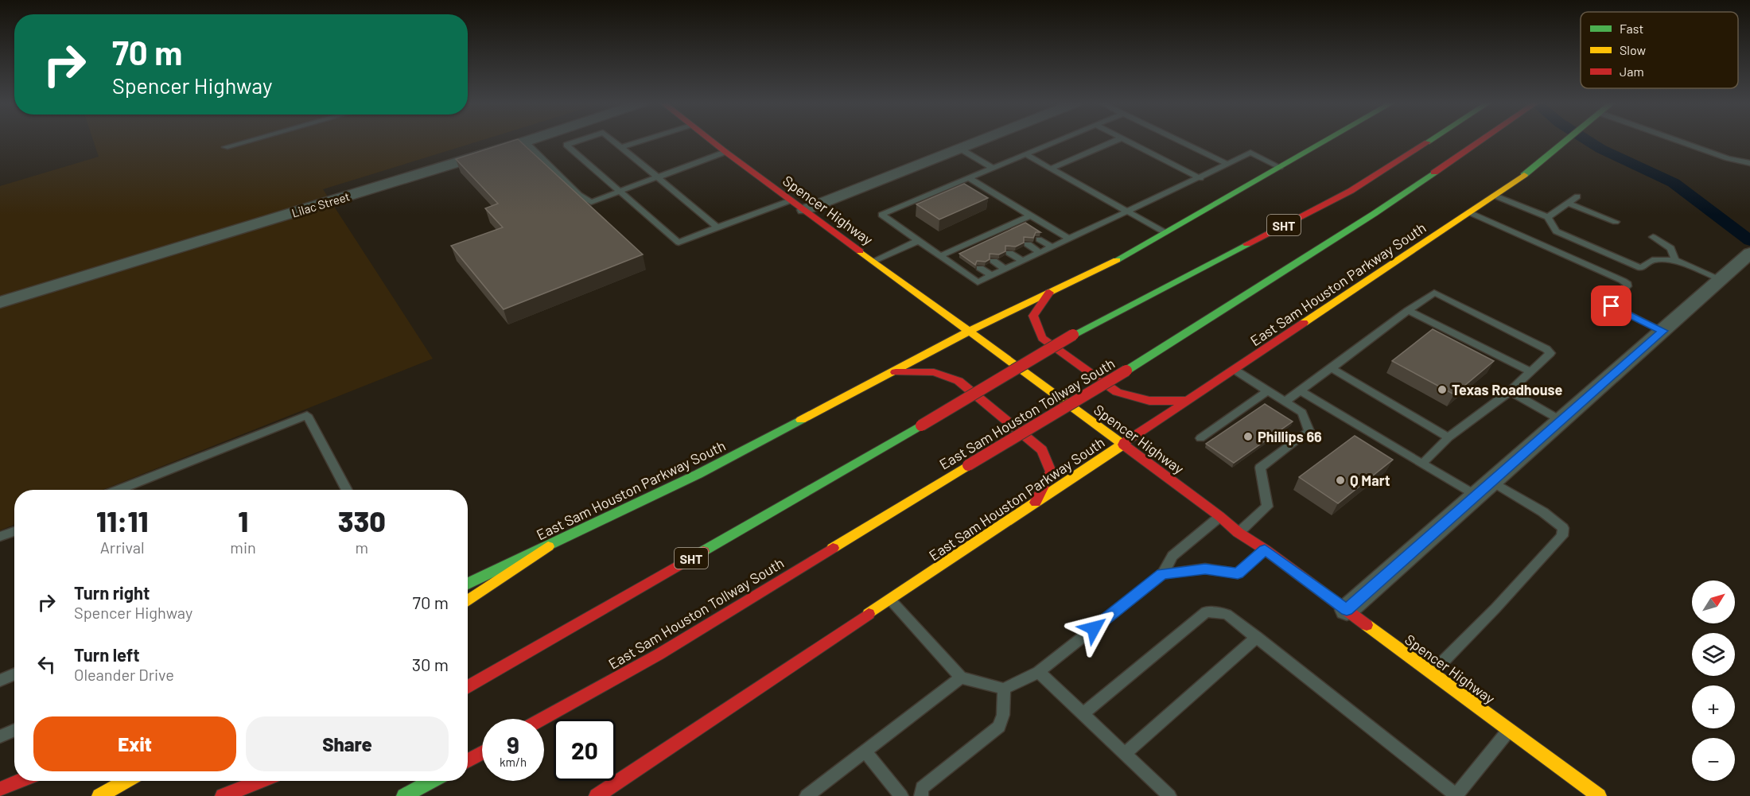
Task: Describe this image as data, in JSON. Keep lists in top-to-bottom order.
{
  "streets": {
    "main road": [
      "Spencer Highway",
      "SHT",
      "East Sam Houston Parkway South",
      "East Sam Houston Tollway South"
    ],
    "street": ["Lilac Street"]
  },
  "crossings": [
    ["Spencer Highway", "East Sam Houston Parkway South"]
  ],
  "places": ["Texas Roadhouse", "Phillips 66", "Q Mart"],
  "legend": ["Fast", "Slow", "Jam"],
  "north": "top right",
  "page": {
    "turn": ["70 m", "Spencer Highway"],
    "eta": [
      "11:11",
      "Arrival",
      "1",
      "min",
      "330",
      "m"
    ],
    "list": [
      {
        "name": "Turn right",
        "note": "Spencer Highway",
        "value": "70 m"
      },
      {
        "name": "Turn left",
        "note": "Oleander Drive",
        "value": "30 m"
      }
    ],
    "map_buttons": ["+", "−"],
    "buttons": ["Exit", "Share"],
    "speed": "9 km/h",
    "limit": "20"
  }
}
